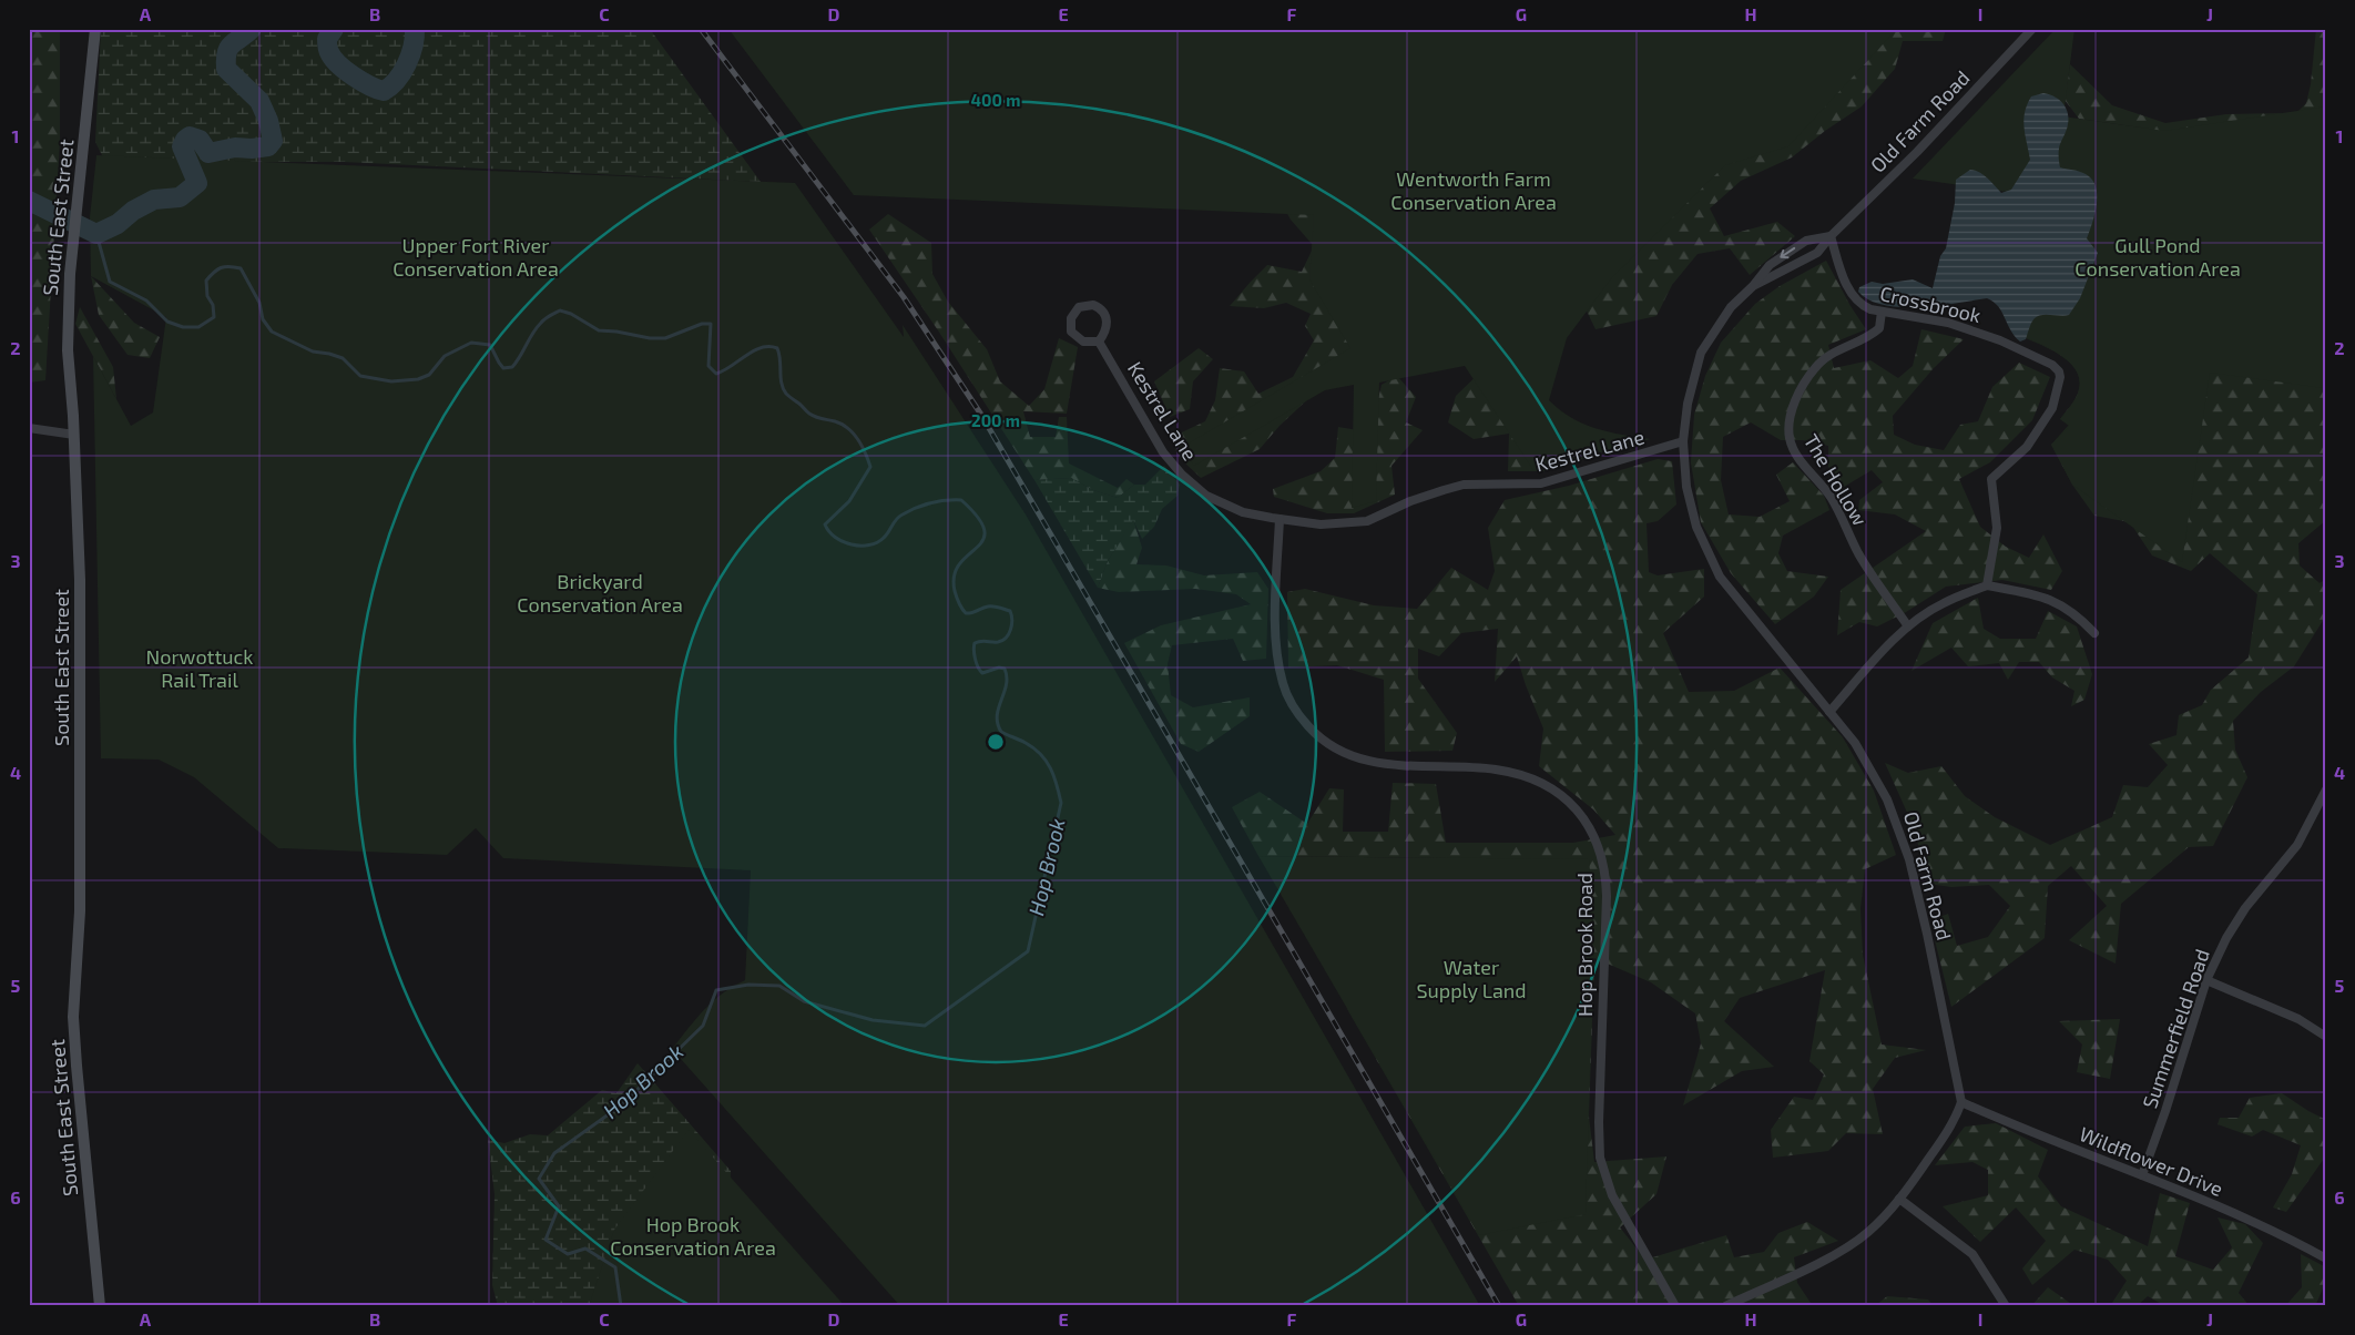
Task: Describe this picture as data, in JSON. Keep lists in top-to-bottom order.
{
  "streets": {
    "main road": ["South East Street"],
    "street": [
      "Old Farm Road",
      "Crossbrook",
      "Kestrel Lane",
      "The Hollow",
      "Hop Brook Road",
      "Summerfield Road",
      "Wildflower Drive"
    ]
  },
  "crossings": [
    ["Old Farm Road", "Crossbrook"],
    ["Old Farm Road", "Kestrel Lane"],
    ["Old Farm Road", "Wildflower Drive"],
    ["Crossbrook", "The Hollow"],
    ["Kestrel Lane", "Hop Brook Road"],
    ["Summerfield Road", "Wildflower Drive"]
  ],
  "water": ["Hop Brook"],
  "parks": [
    "Wentworth Farm Conservation Area",
    "Upper Fort River Conservation Area",
    "Gull Pond Conservation Area",
    "Brickyard Conservation Area",
    "Norwottuck Rail Trail",
    "Water Supply Land",
    "Hop Brook Conservation Area"
  ],
  "grid": {
    "columns": [
      "A",
      "B",
      "C",
      "D",
      "E",
      "F",
      "G",
      "H",
      "I",
      "J"
    ],
    "rows": [
      "1",
      "2",
      "3",
      "4",
      "5",
      "6"
    ]
  },
  "rings": ["400 m", "200 m"]
}
